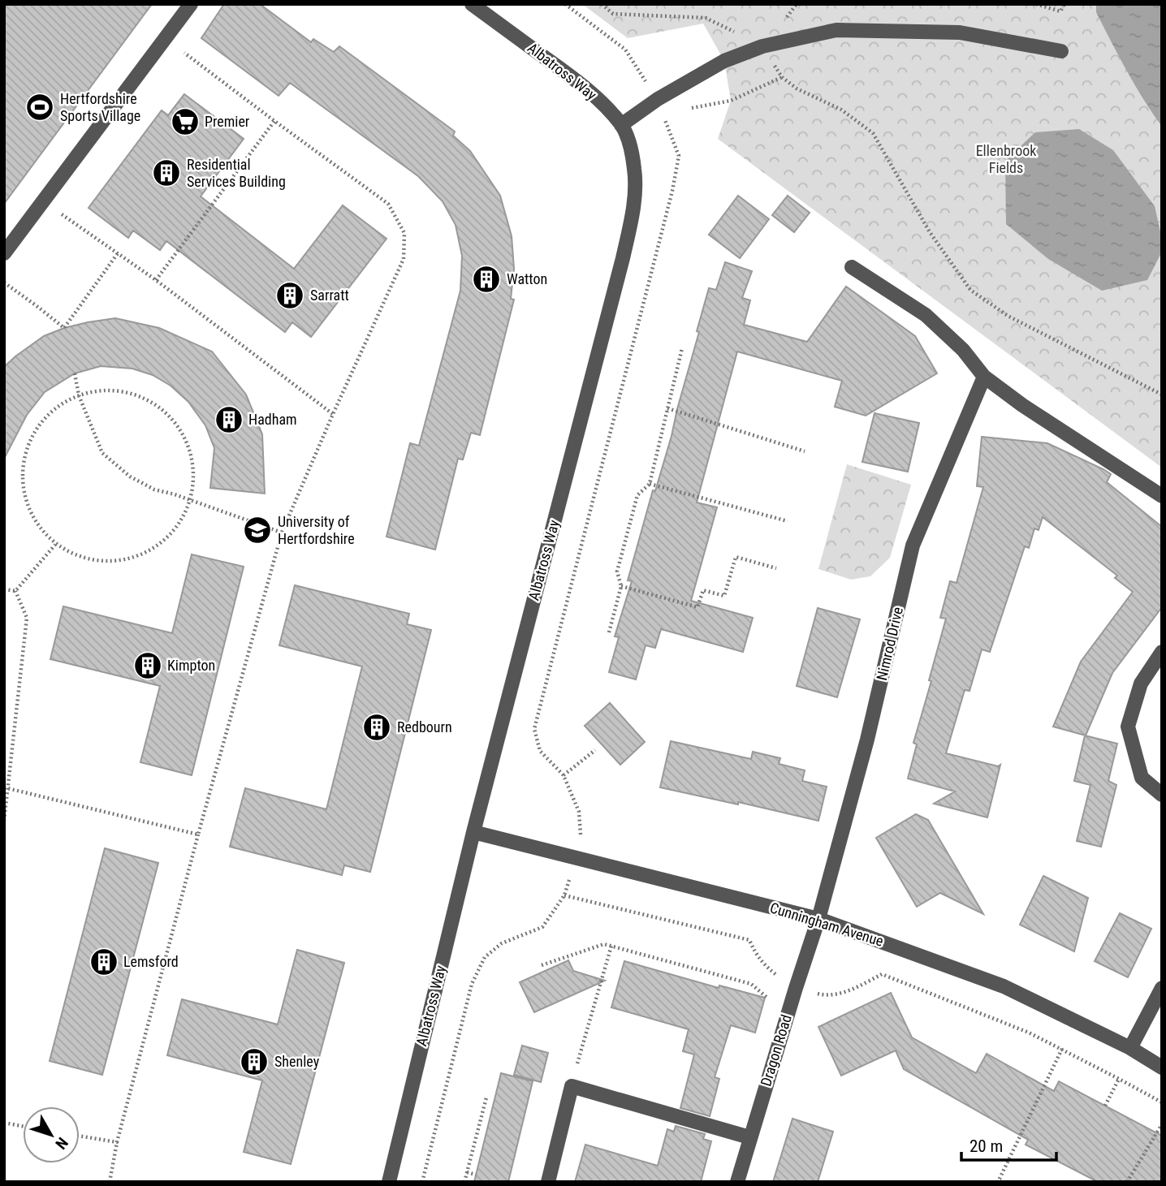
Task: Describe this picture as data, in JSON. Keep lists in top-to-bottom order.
{
  "streets": {
    "street": [
      "Albatross Way",
      "Nimrod Drive",
      "Cunningham Avenue",
      "Dragon Road"
    ]
  },
  "crossings": [
    ["Albatross Way", "Cunningham Avenue"],
    ["Nimrod Drive", "Cunningham Avenue"],
    ["Nimrod Drive", "Dragon Road"],
    ["Cunningham Avenue", "Dragon Road"]
  ],
  "parks": ["Ellenbrook Fields"],
  "places": {
    "sports": ["Hertfordshire Sports Village"],
    "supermarket": ["Premier"],
    "building": [
      "Residential Services Building",
      "Watton",
      "Sarratt",
      "Hadham",
      "Kimpton",
      "Redbourn",
      "Lemsford",
      "Shenley"
    ],
    "school or university": ["University of Hertfordshire"]
  },
  "scale_bar": "20 m",
  "north": "bottom right"
}
